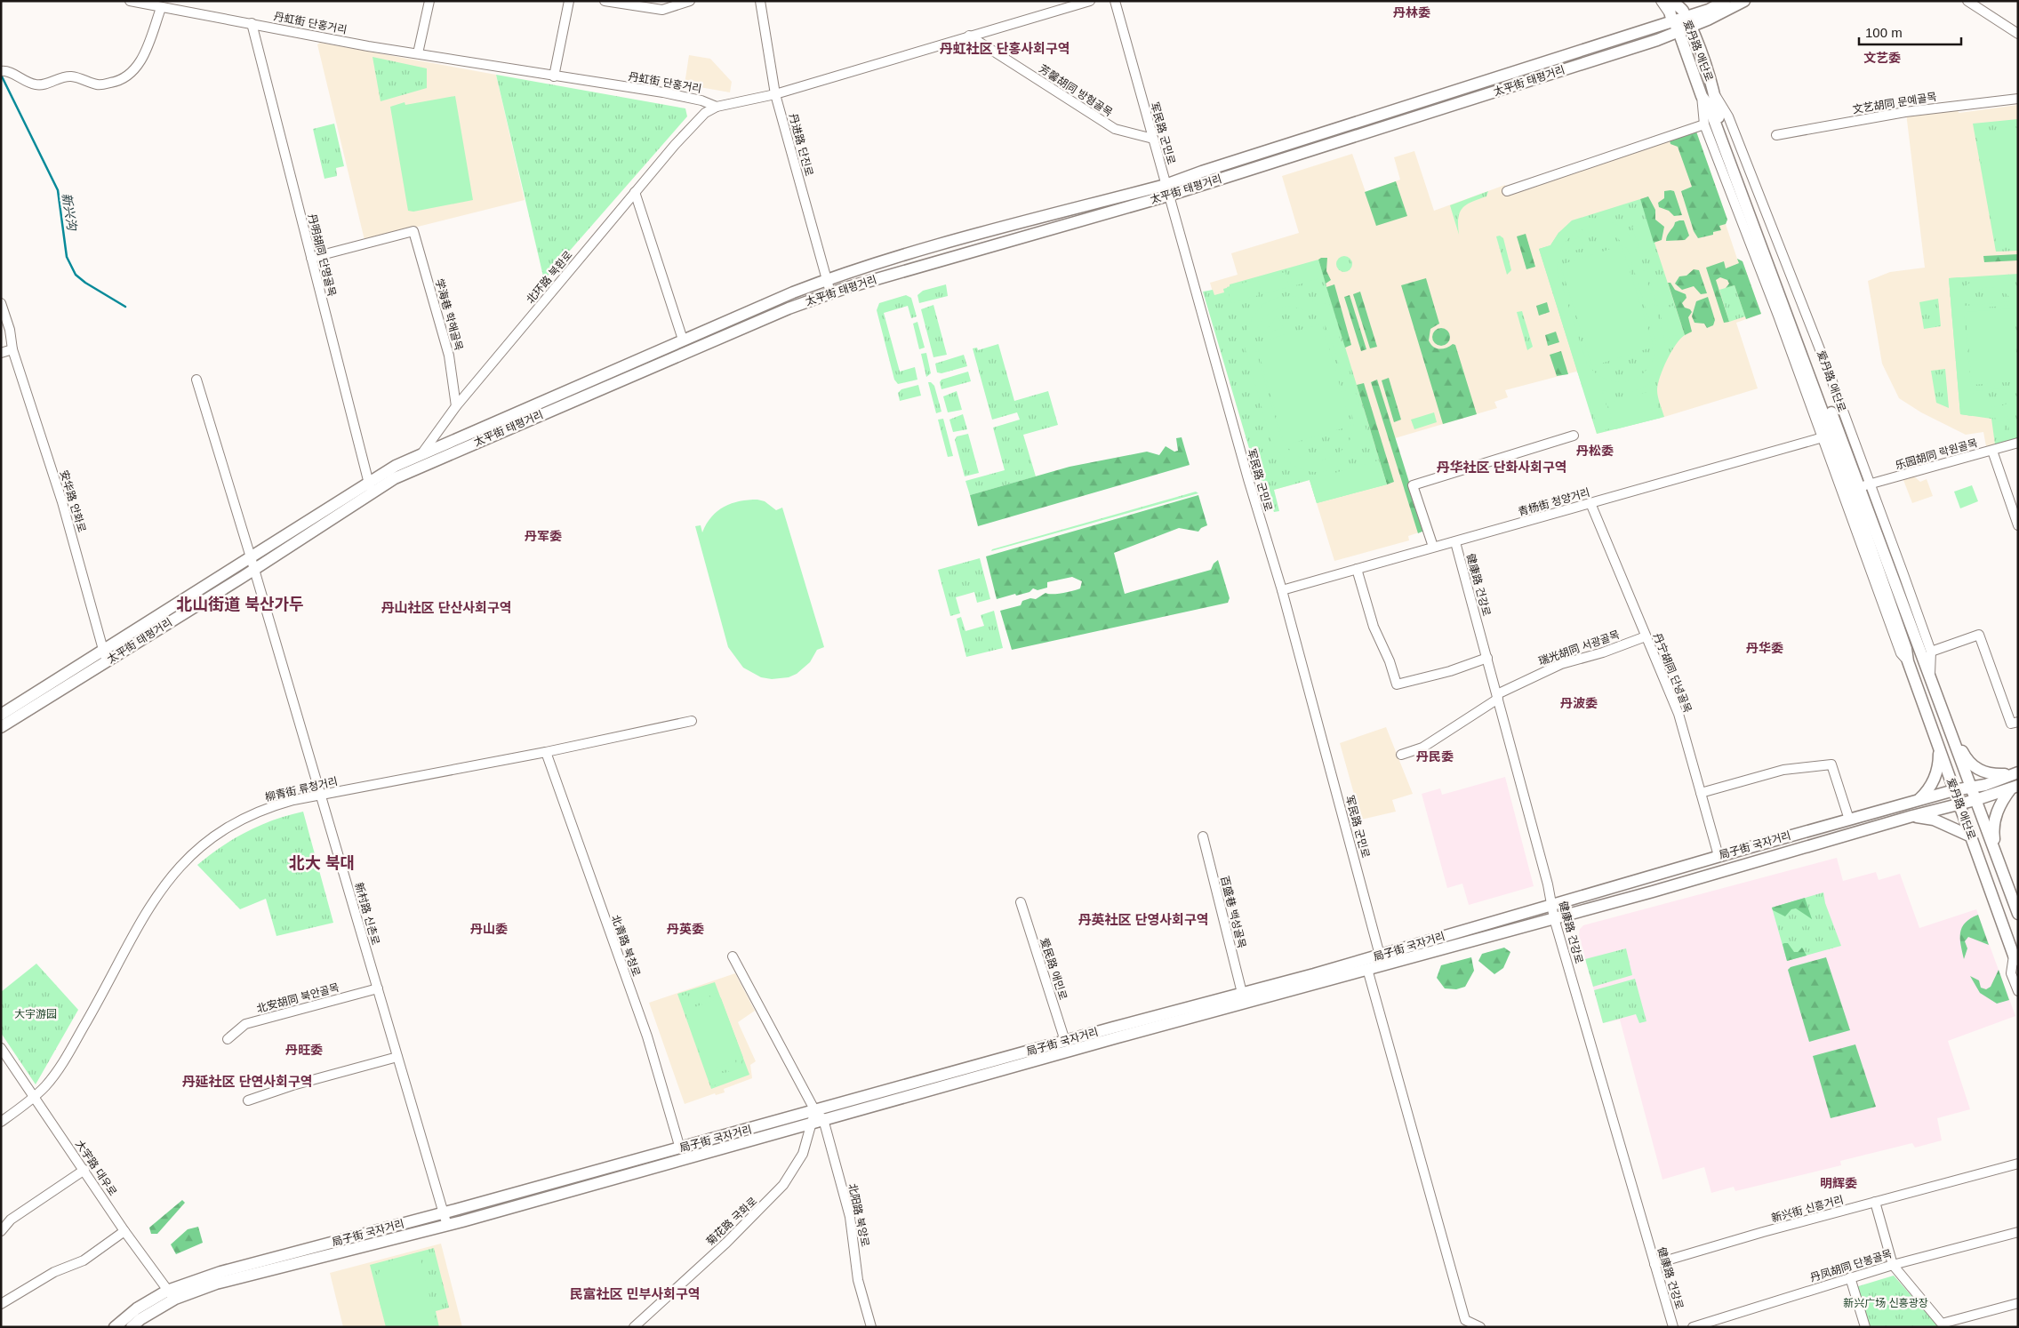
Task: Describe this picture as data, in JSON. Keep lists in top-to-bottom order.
{
  "streets": {
    "main road": ["爱丹路 애단로", "太平街 태평거리", "局子街 국자거리"],
    "street": [
      "丹虹街 단홍거리",
      "芳馨胡同 방형골목",
      "文艺胡同 문예골목",
      "军民路 군민로",
      "丹进路 단진로",
      "丹明胡同 단명골목",
      "北环路 북환로",
      "学海巷 학해골목",
      "乐园胡同 락원골목",
      "安华路 안화로",
      "青杨街 청양거리",
      "健康路 건강로",
      "瑞光胡同 서광골목",
      "丹宁胡同 단녕골목",
      "柳青街 류청거리",
      "百盛巷 백성골목",
      "新村路 신촌로",
      "北青路 북청로",
      "爱民路 애민로",
      "北安胡同 북안골목",
      "大宇路 대우로",
      "新兴街 신흥거리",
      "北阳路 북양로",
      "菊花路 국화로",
      "丹凤胡同 단봉골목"
    ]
  },
  "crossings": [
    ["丹虹街 단홍거리", "丹明胡同 단명골목"],
    ["丹虹街 단홍거리", "北环路 북환로"],
    ["爱丹路 애단로", "太平街 태평거리"],
    ["爱丹路 애단로", "乐园胡同 락원골목"],
    ["爱丹路 애단로", "青杨街 청양거리"],
    ["爱丹路 애단로", "局子街 국자거리"],
    ["太平街 태평거리", "军民路 군민로"],
    ["太平街 태평거리", "丹进路 단진로"],
    ["太平街 태평거리", "丹明胡同 단명골목"],
    ["太平街 태평거리", "北环路 북환로"],
    ["太平街 태평거리", "安华路 안화로"],
    ["太平街 태평거리", "新村路 신촌로"],
    ["芳馨胡同 방형골목", "军民路 군민로"],
    ["军民路 군민로", "青杨街 청양거리"],
    ["军民路 군민로", "局子街 국자거리"],
    ["丹明胡同 단명골목", "学海巷 학해골목"],
    ["北环路 북환로", "学海巷 학해골목"],
    ["青杨街 청양거리", "健康路 건강로"],
    ["青杨街 청양거리", "丹宁胡同 단녕골목"],
    ["健康路 건강로", "瑞光胡同 서광골목"],
    ["健康路 건강로", "局子街 국자거리"],
    ["健康路 건강로", "新兴街 신흥거리"],
    ["瑞光胡同 서광골목", "丹宁胡同 단녕골목"],
    ["丹宁胡同 단녕골목", "局子街 국자거리"],
    ["柳青街 류청거리", "新村路 신촌로"],
    ["柳青街 류청거리", "北青路 북청로"],
    ["柳青街 류청거리", "大宇路 대우로"],
    ["局子街 국자거리", "百盛巷 백성골목"],
    ["局子街 국자거리", "新村路 신촌로"],
    ["局子街 국자거리", "北青路 북청로"],
    ["局子街 국자거리", "爱民路 애민로"],
    ["局子街 국자거리", "大宇路 대우로"],
    ["局子街 국자거리", "北阳路 북양로"],
    ["局子街 국자거리", "菊花路 국화로"],
    ["新村路 신촌로", "北安胡同 북안골목"]
  ],
  "districts": [
    "丹林委",
    "丹虹社区 단홍사회구역",
    "文艺委",
    "丹松委",
    "丹华社区 단화사회구역",
    "丹军委",
    "北山街道 북산가두",
    "丹山社区 단산사회구역",
    "丹华委",
    "丹波委",
    "丹民委",
    "北大 북대",
    "丹英社区 단영사회구역",
    "丹山委",
    "丹英委",
    "丹旺委",
    "丹延社区 단연사회구역",
    "明辉委",
    "民富社区 민부사회구역"
  ],
  "water": ["新兴沟"],
  "parks": ["大宇游园", "新兴广场 신흥광장"],
  "scale_bar": "100 m"
}
